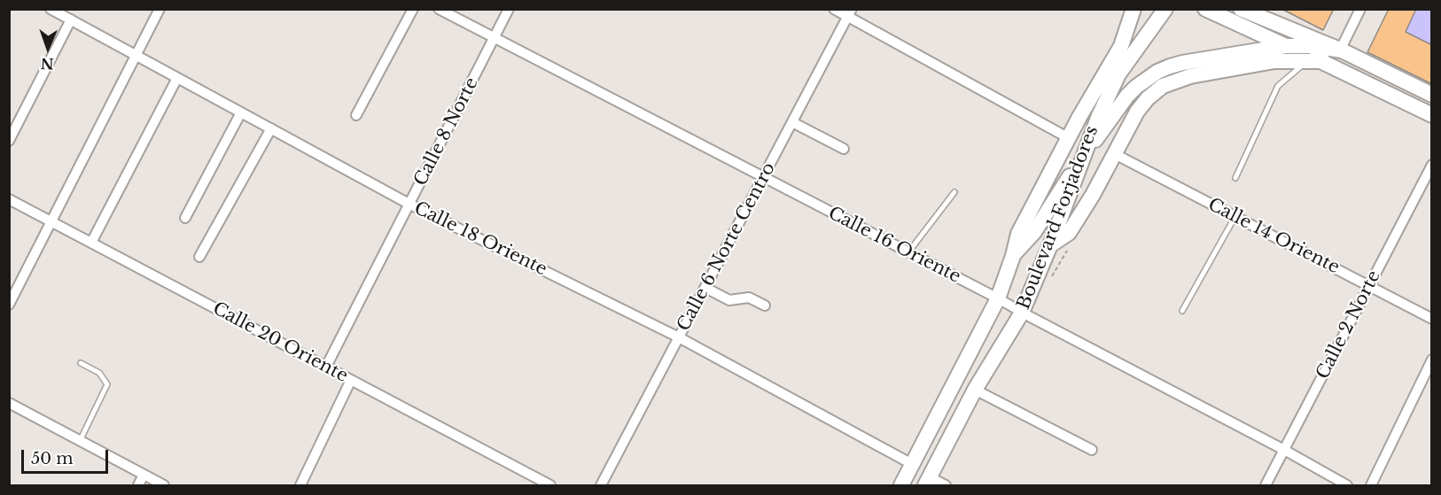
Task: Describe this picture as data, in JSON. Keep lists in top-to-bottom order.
{
  "streets": {
    "main road": ["Boulevard Forjadores"],
    "street": [
      "Calle 8 Norte",
      "Calle 14 Oriente",
      "Calle 18 Oriente",
      "Calle 16 Oriente",
      "Calle 6 Norte Centro",
      "Calle 2 Norte",
      "Calle 20 Oriente"
    ]
  },
  "crossings": [
    ["Calle 8 Norte", "Calle 18 Oriente"],
    ["Calle 8 Norte", "Calle 16 Oriente"],
    ["Calle 8 Norte", "Calle 20 Oriente"],
    ["Boulevard Forjadores", "Calle 18 Oriente"],
    ["Boulevard Forjadores", "Calle 16 Oriente"],
    ["Calle 14 Oriente", "Calle 2 Norte"],
    ["Calle 18 Oriente", "Calle 6 Norte Centro"],
    ["Calle 16 Oriente", "Calle 6 Norte Centro"],
    ["Calle 16 Oriente", "Calle 2 Norte"]
  ],
  "scale_bar": "50 m",
  "north": "bottom"
}
